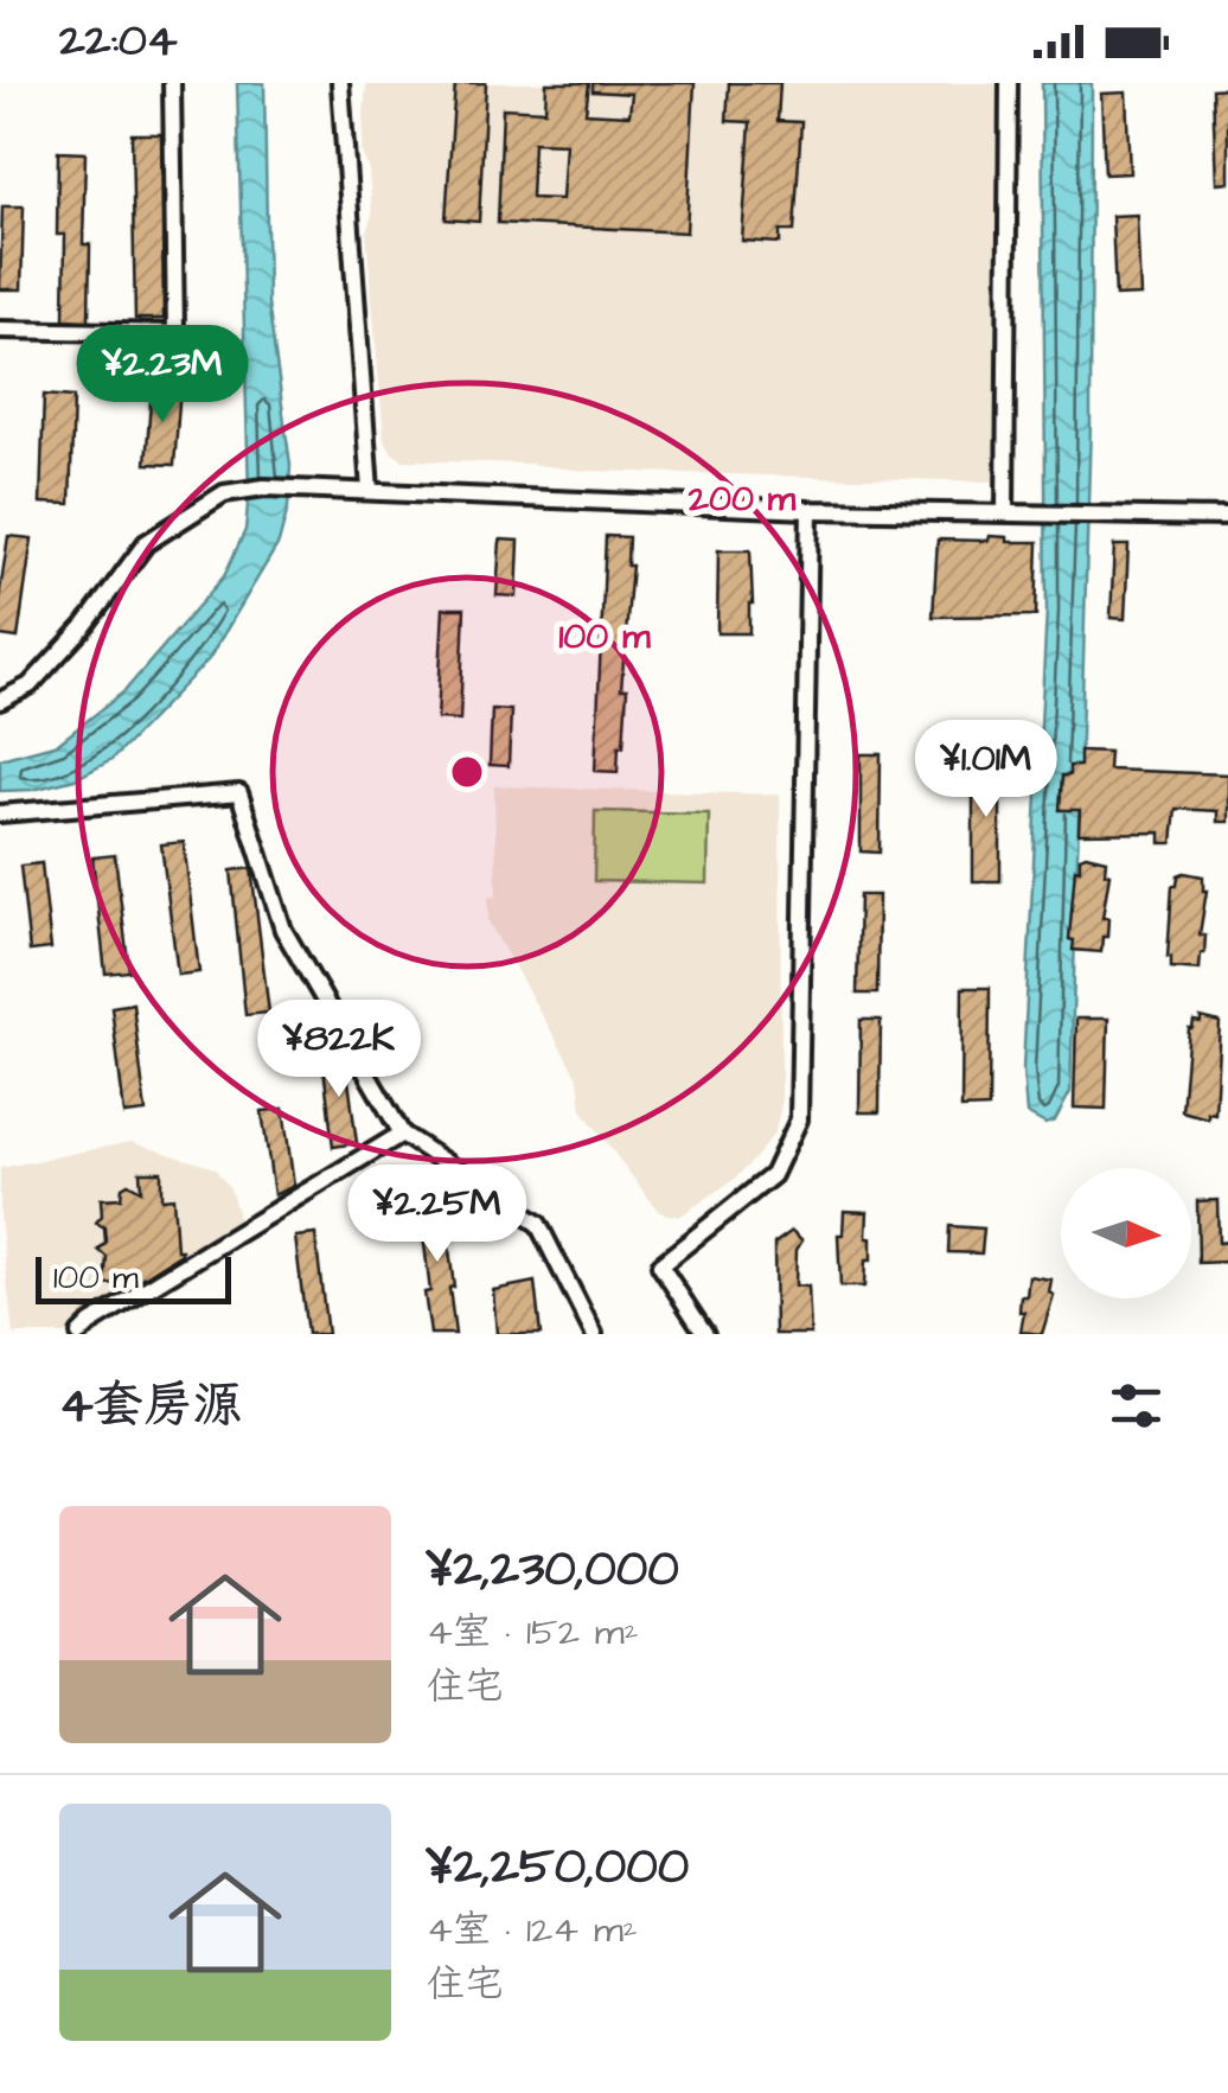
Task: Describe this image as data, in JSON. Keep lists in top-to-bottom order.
{
  "scale_bar": "100 m",
  "north": "right",
  "page": {
    "status": "22:04",
    "price": [
      "¥2.23M",
      "¥1.01M",
      "¥822K",
      "¥2.25M"
    ],
    "scale": "100 m",
    "heading": "4套房源",
    "list": [
      {
        "name": "¥2,230,000",
        "note": "4室 · 152 m² · 住宅"
      },
      {
        "name": "¥2,250,000",
        "note": "4室 · 124 m² · 住宅"
      }
    ]
  },
  "rings": ["200 m", "100 m"]
}
